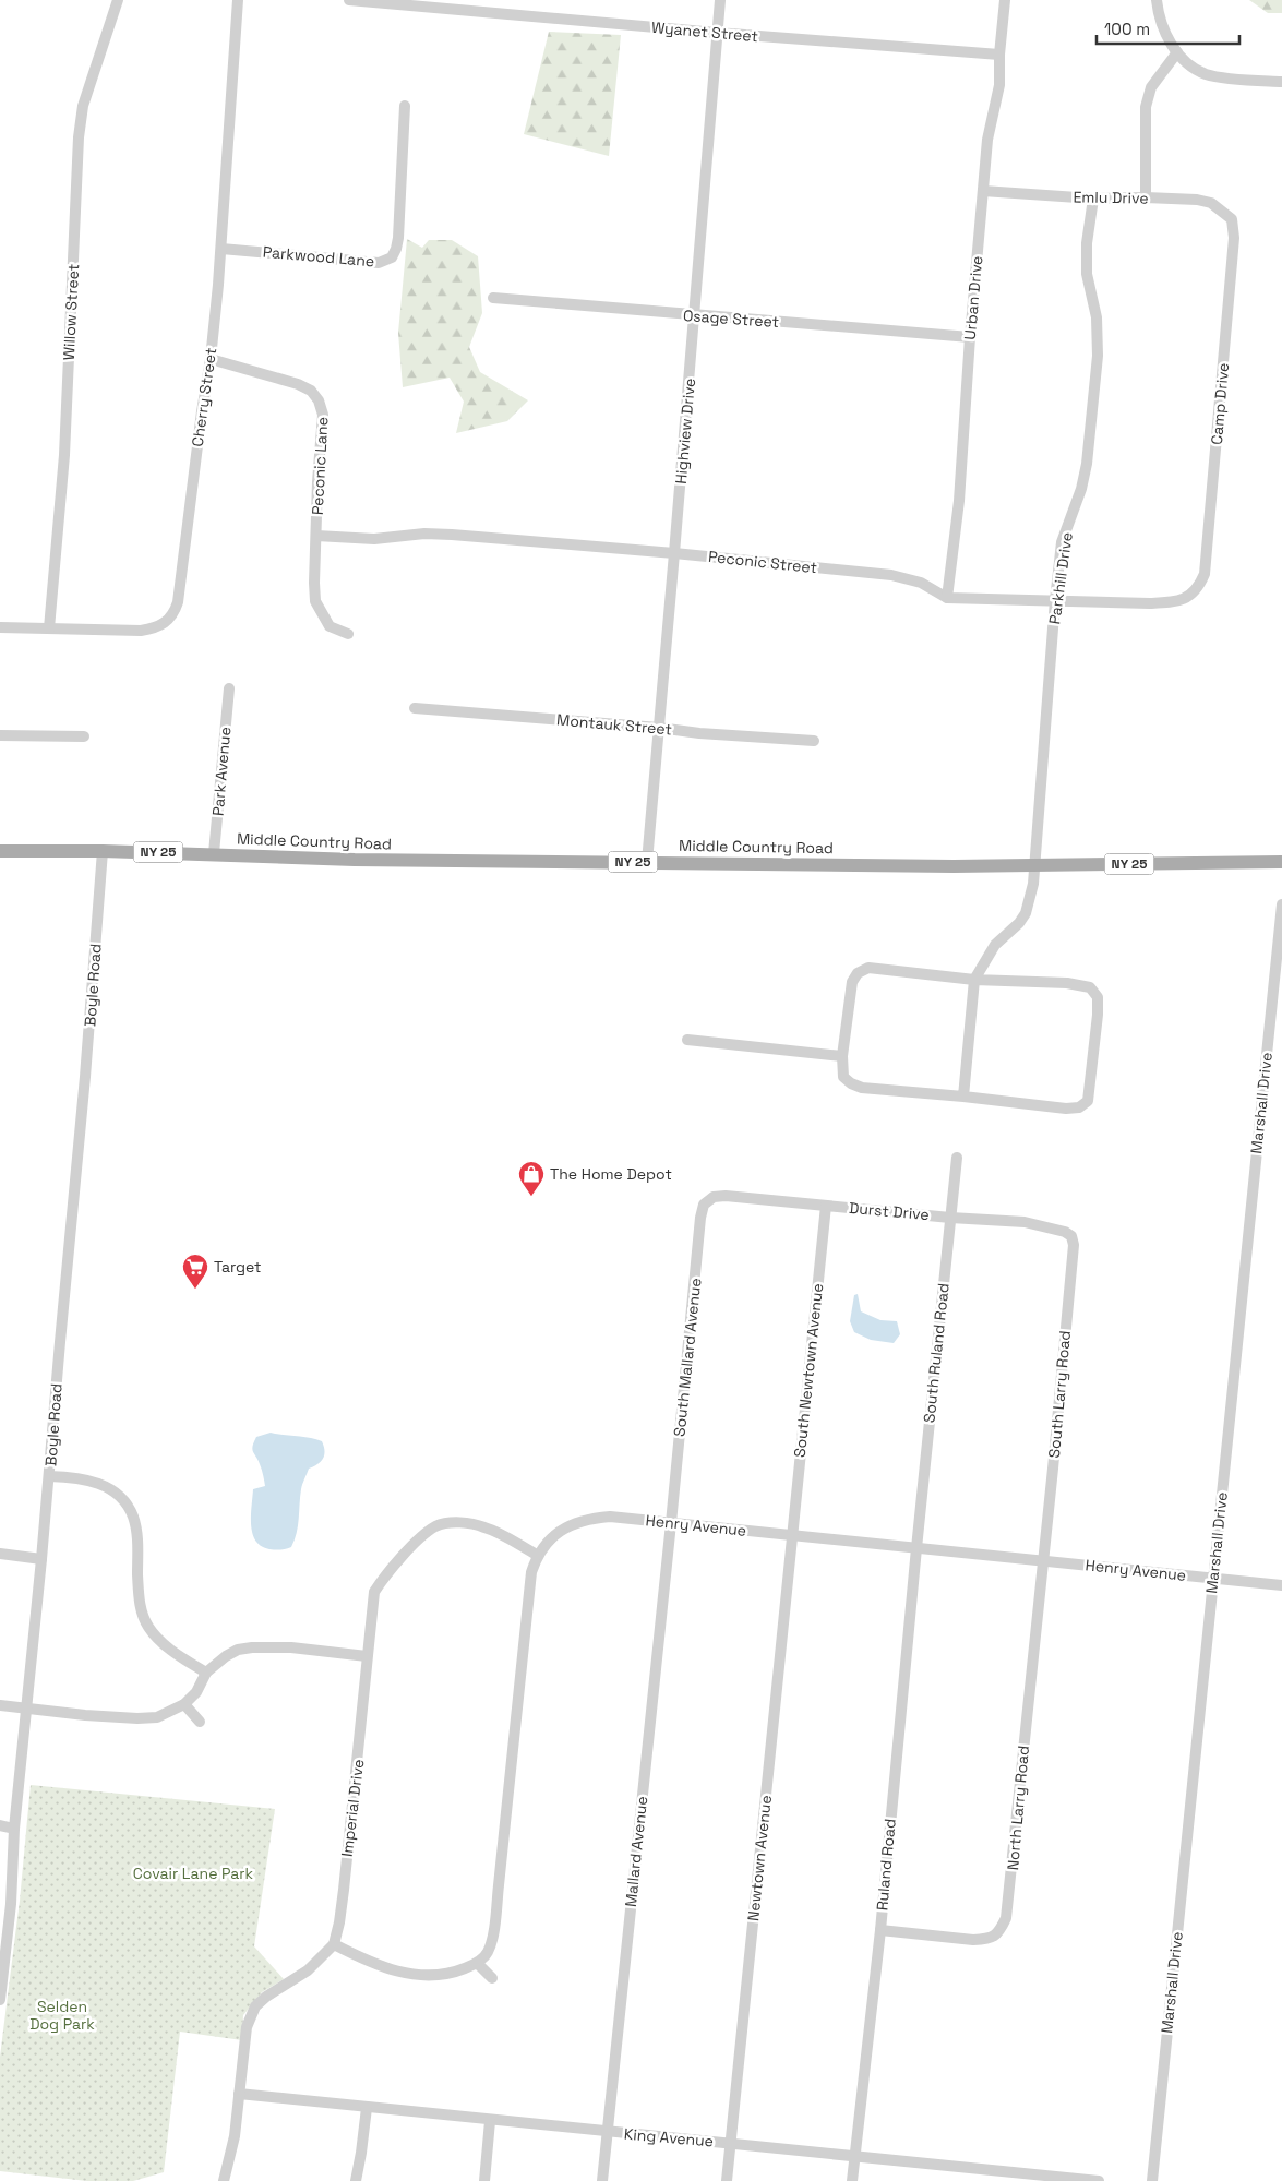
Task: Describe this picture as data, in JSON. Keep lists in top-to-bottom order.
{
  "streets": {
    "main road": ["Middle Country Road", "NY 25"],
    "street": [
      "Wyanet Street",
      "Emlu Drive",
      "Parkwood Lane",
      "Urban Drive",
      "Willow Street",
      "Osage Street",
      "Cherry Street",
      "Camp Drive",
      "Highview Drive",
      "Peconic Lane",
      "Peconic Street",
      "Parkhill Drive",
      "Montauk Street",
      "Park Avenue",
      "Boyle Road",
      "Marshall Drive",
      "Durst Drive",
      "South Ruland Road",
      "South Mallard Avenue",
      "South Newtown Avenue",
      "South Larry Road",
      "Henry Avenue",
      "Imperial Drive",
      "North Larry Road",
      "Mallard Avenue",
      "Newtown Avenue",
      "Ruland Road",
      "King Avenue"
    ]
  },
  "crossings": [
    ["Wyanet Street", "Urban Drive"],
    ["Wyanet Street", "Highview Drive"],
    ["Emlu Drive", "Urban Drive"],
    ["Emlu Drive", "Camp Drive"],
    ["Emlu Drive", "Parkhill Drive"],
    ["Parkwood Lane", "Cherry Street"],
    ["Urban Drive", "Osage Street"],
    ["Urban Drive", "Peconic Street"],
    ["Willow Street", "Cherry Street"],
    ["Osage Street", "Highview Drive"],
    ["Cherry Street", "Peconic Lane"],
    ["Camp Drive", "Peconic Street"],
    ["Highview Drive", "Peconic Street"],
    ["Highview Drive", "Montauk Street"],
    ["Highview Drive", "Middle Country Road"],
    ["Peconic Lane", "Peconic Street"],
    ["Peconic Street", "Parkhill Drive"],
    ["Parkhill Drive", "Middle Country Road"],
    ["Park Avenue", "Middle Country Road"],
    ["Middle Country Road", "Boyle Road"],
    ["Marshall Drive", "Henry Avenue"],
    ["Durst Drive", "South Ruland Road"],
    ["Durst Drive", "South Mallard Avenue"],
    ["Durst Drive", "South Newtown Avenue"],
    ["Durst Drive", "South Larry Road"],
    ["South Ruland Road", "Henry Avenue"],
    ["South Ruland Road", "Ruland Road"],
    ["South Mallard Avenue", "Henry Avenue"],
    ["South Mallard Avenue", "Mallard Avenue"],
    ["South Newtown Avenue", "Henry Avenue"],
    ["South Newtown Avenue", "Newtown Avenue"],
    ["South Larry Road", "Henry Avenue"],
    ["South Larry Road", "North Larry Road"],
    ["Henry Avenue", "Imperial Drive"],
    ["Henry Avenue", "North Larry Road"],
    ["Henry Avenue", "Mallard Avenue"],
    ["Henry Avenue", "Newtown Avenue"],
    ["Henry Avenue", "Ruland Road"],
    ["North Larry Road", "Ruland Road"],
    ["Mallard Avenue", "King Avenue"],
    ["Newtown Avenue", "King Avenue"],
    ["Ruland Road", "King Avenue"]
  ],
  "parks": ["Covair Lane Park", "Selden Dog Park"],
  "places": {
    "shop": ["The Home Depot"],
    "supermarket": ["Target"]
  },
  "scale_bar": "100 m"
}
